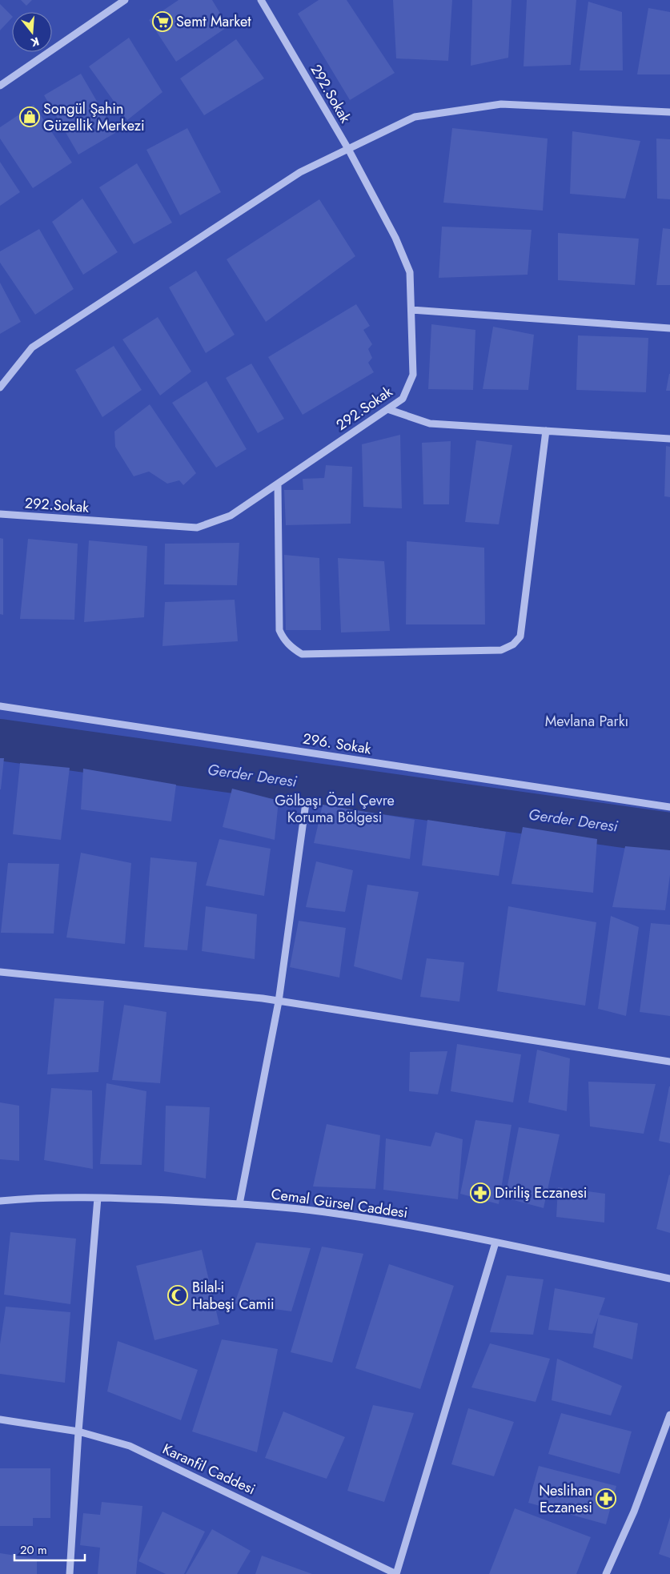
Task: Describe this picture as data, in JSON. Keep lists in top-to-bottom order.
{
  "streets": {
    "street": [
      "292.Sokak",
      "296. Sokak",
      "Cemal Gürsel Caddesi",
      "Karanfil Caddesi"
    ]
  },
  "water": ["Gerder Deresi"],
  "parks": ["Mevlana Parkı", "Gölbaşı Özel Çevre Koruma Bölgesi"],
  "places": {
    "supermarket": ["Semt Market"],
    "shop": ["Songül Şahin Güzellik Merkezi"],
    "pharmacy": ["Diriliş Eczanesi", "Neslihan Eczanesi"],
    "mosque": ["Bilal-i Habeşi Camii"]
  },
  "scale_bar": "20 m",
  "north": "bottom"
}
